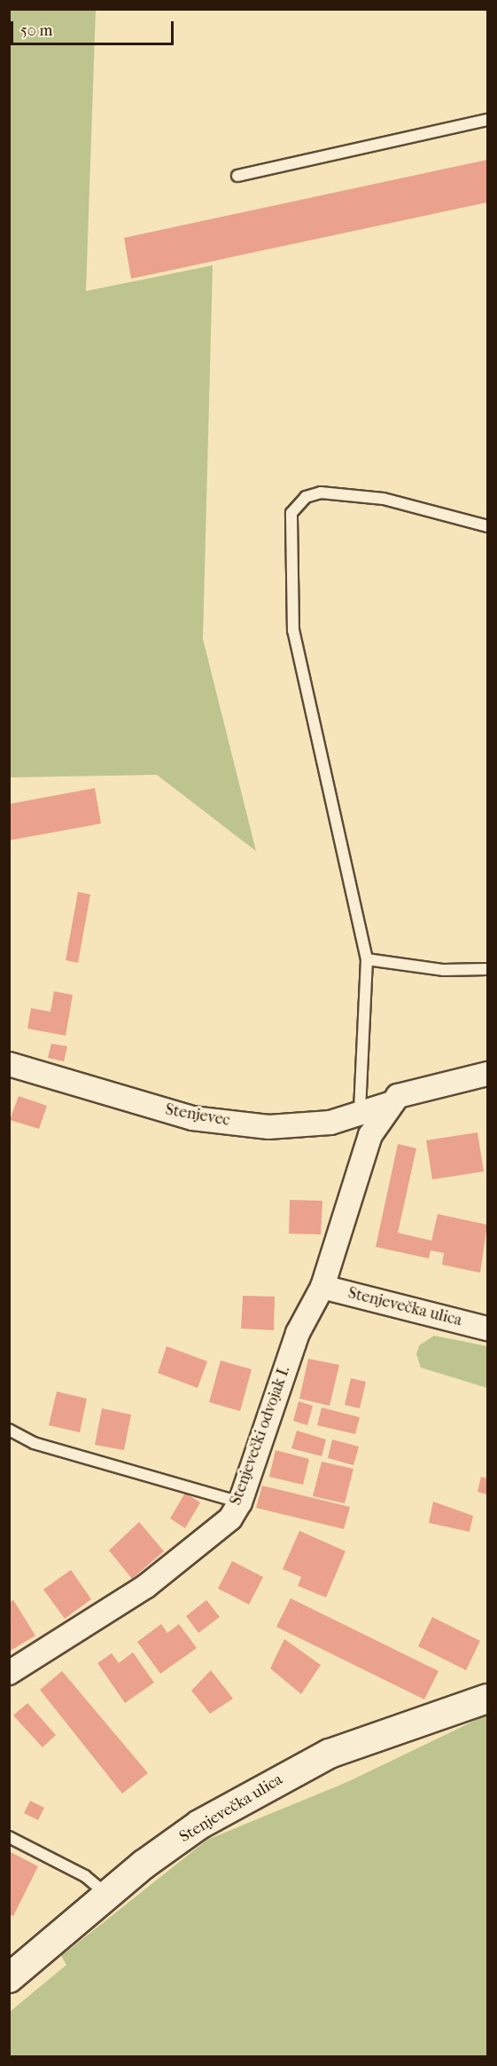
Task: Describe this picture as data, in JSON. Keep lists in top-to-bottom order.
{
  "streets": {
    "street": ["Stenjevec", "Stenjevečka ulica", "Stenjevečki odvojak I."]
  },
  "crossings": [
    ["Stenjevec", "Stenjevečki odvojak I."],
    ["Stenjevečka ulica", "Stenjevečki odvojak I."]
  ],
  "scale_bar": "50 m"
}
